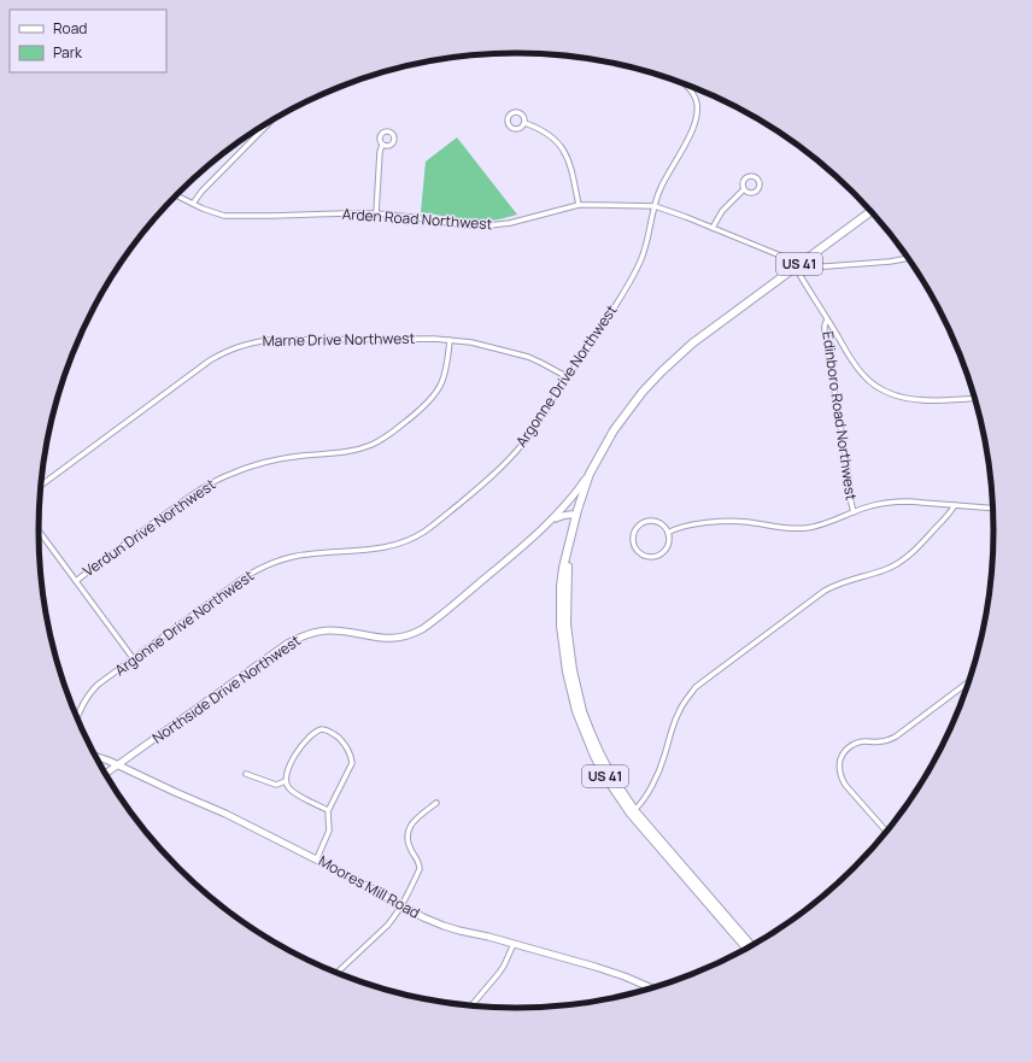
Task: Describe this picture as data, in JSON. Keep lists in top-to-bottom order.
{
  "streets": {
    "main road": ["US 41", "Northside Drive Northwest"],
    "street": [
      "Arden Road Northwest",
      "Marne Drive Northwest",
      "Argonne Drive Northwest",
      "Edinboro Road Northwest",
      "Verdun Drive Northwest",
      "Moores Mill Road"
    ]
  },
  "crossings": [
    ["Arden Road Northwest", "Argonne Drive Northwest"],
    ["Arden Road Northwest", "Northside Drive Northwest"],
    ["US 41", "Northside Drive Northwest"],
    ["Marne Drive Northwest", "Argonne Drive Northwest"],
    ["Marne Drive Northwest", "Verdun Drive Northwest"],
    ["Northside Drive Northwest", "Moores Mill Road"]
  ],
  "legend": ["Road", "Park"]
}
